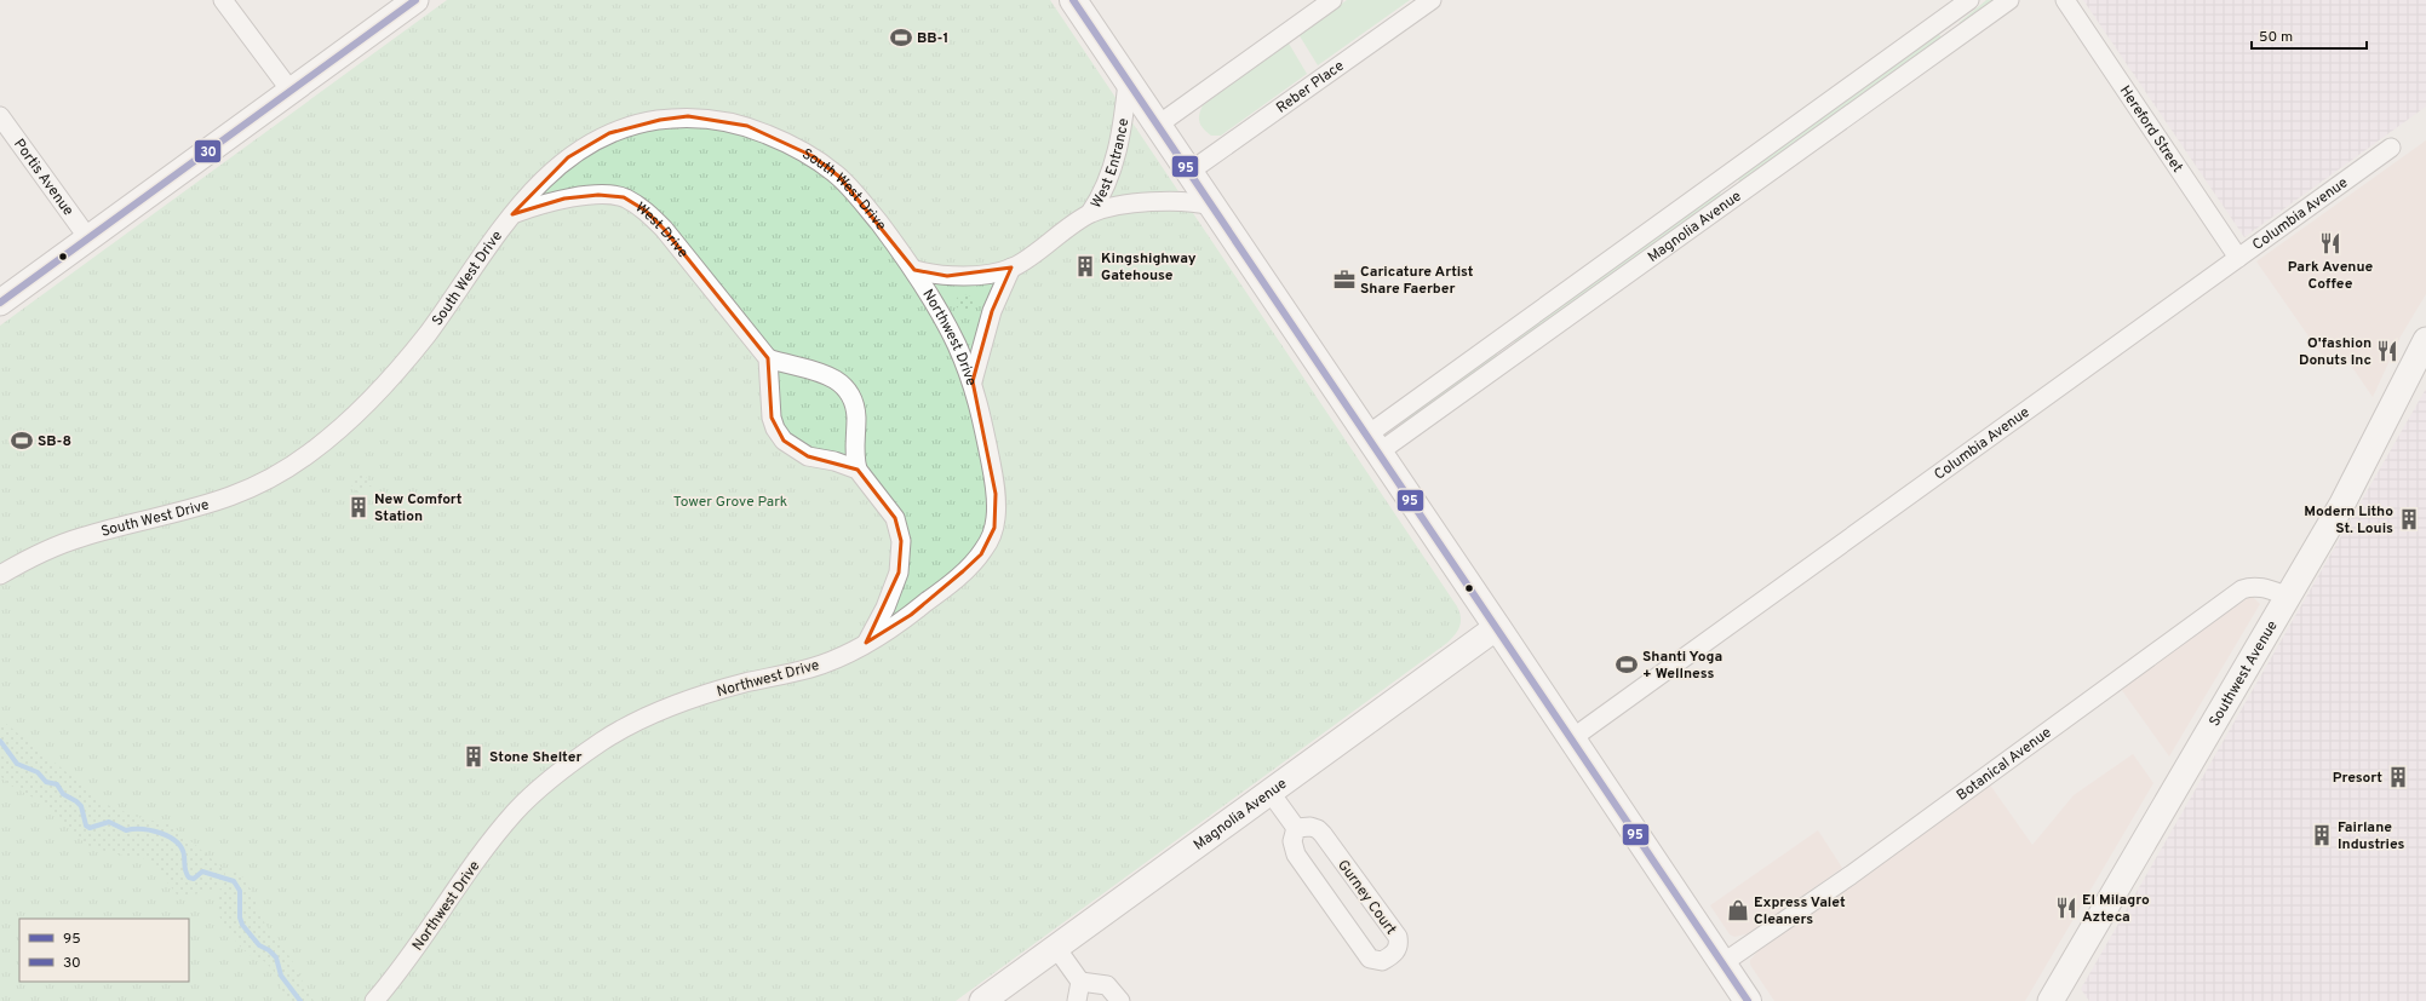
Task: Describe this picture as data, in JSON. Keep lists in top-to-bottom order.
{
  "streets": {
    "street": [
      "Reber Place",
      "Hereford Street",
      "West Entrance",
      "Portis Avenue",
      "South West Drive",
      "Columbia Avenue",
      "Magnolia Avenue",
      "West Drive",
      "Northwest Drive",
      "Southwest Avenue",
      "Botanical Avenue",
      "Gurney Court"
    ]
  },
  "crossings": [
    ["Hereford Street", "Columbia Avenue"],
    ["West Entrance", "South West Drive"],
    ["West Entrance", "Northwest Drive"],
    ["South West Drive", "West Drive"],
    ["South West Drive", "Northwest Drive"],
    ["Southwest Avenue", "Botanical Avenue"]
  ],
  "parks": ["Tower Grove Park"],
  "places": {
    "sports": ["BB-1", "SB-8", "Shanti Yoga + Wellness"],
    "restaurant": ["Park Avenue Coffee", "O'fashion Donuts Inc", "El Milagro Azteca"],
    "building": [
      "Kingshighway Gatehouse",
      "New Comfort Station",
      "Modern Litho St. Louis",
      "Stone Shelter",
      "Presort",
      "Fairlane Industries"
    ],
    "office": ["Caricature Artist Share Faerber"],
    "shop": ["Express Valet Cleaners"]
  },
  "lines": ["transit line 95", "transit line 30"],
  "legend": ["95", "30"],
  "scale_bar": "50 m"
}
